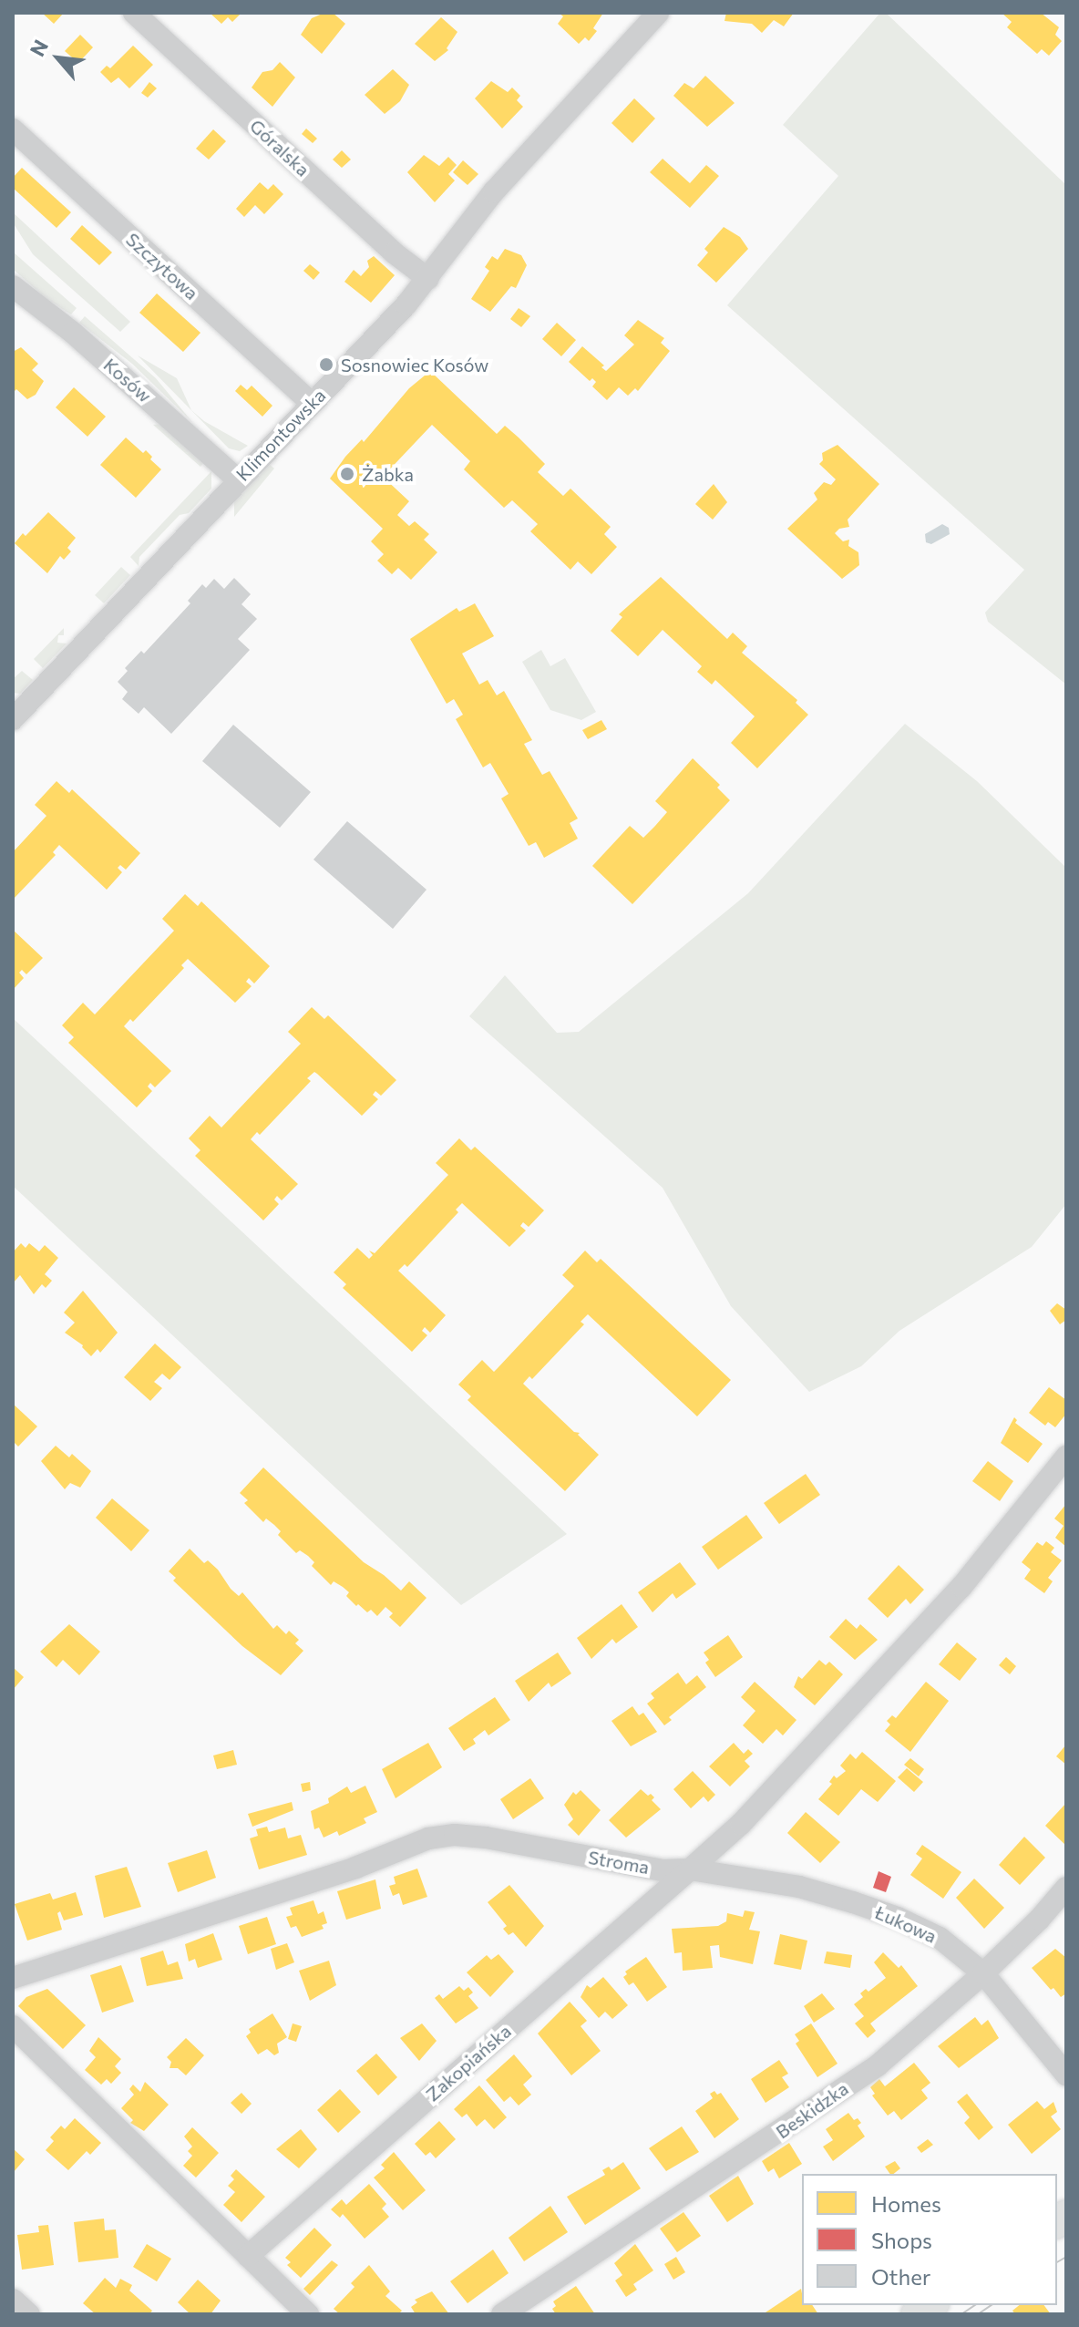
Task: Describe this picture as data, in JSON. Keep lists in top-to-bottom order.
{
  "streets": {
    "street": [
      "Góralska",
      "Szczytowa",
      "Kosów",
      "Klimontowska",
      "Stroma",
      "Łukowa",
      "Zakopiańska",
      "Beskidzka"
    ]
  },
  "crossings": [
    ["Góralska", "Klimontowska"],
    ["Szczytowa", "Klimontowska"],
    ["Kosów", "Klimontowska"],
    ["Stroma", "Łukowa"],
    ["Stroma", "Zakopiańska"],
    ["Łukowa", "Zakopiańska"],
    ["Łukowa", "Beskidzka"]
  ],
  "places": ["Sosnowiec Kosów", "Żabka"],
  "legend": ["Homes", "Shops", "Other"],
  "north": "top left"
}
